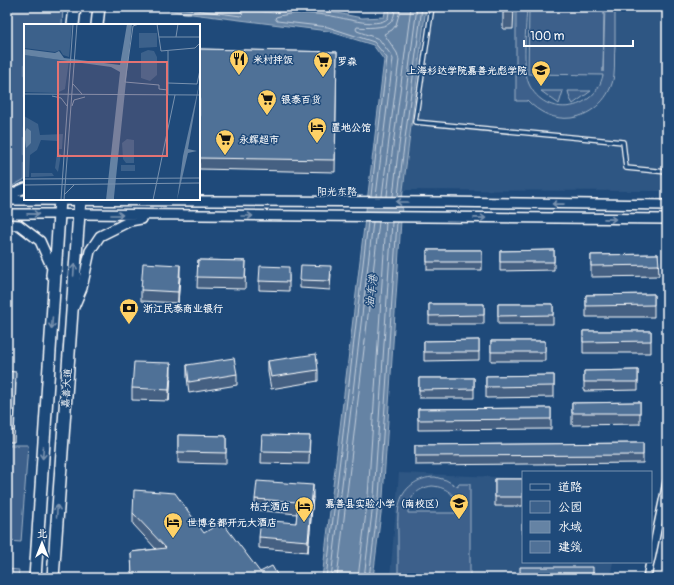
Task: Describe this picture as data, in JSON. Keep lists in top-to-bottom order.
{
  "streets": {
    "main road": ["阳光东路", "嘉善大道"]
  },
  "crossings": [
    ["阳光东路", "嘉善大道"]
  ],
  "water": ["油车港"],
  "places": {
    "restaurant": ["米村拌饭"],
    "supermarket": ["罗森", "银泰百货", "永辉超市"],
    "school or university": ["上海杉达学院嘉善光彪学院", "嘉善县实验小学（南校区）"],
    "hotel": ["置地公馆", "桔子酒店", "世博名都开元大酒店"],
    "bank": ["浙江民泰商业银行"]
  },
  "legend": [
    "道路",
    "公园",
    "水域",
    "建筑"
  ],
  "scale_bar": "100 m",
  "north": "top"
}
